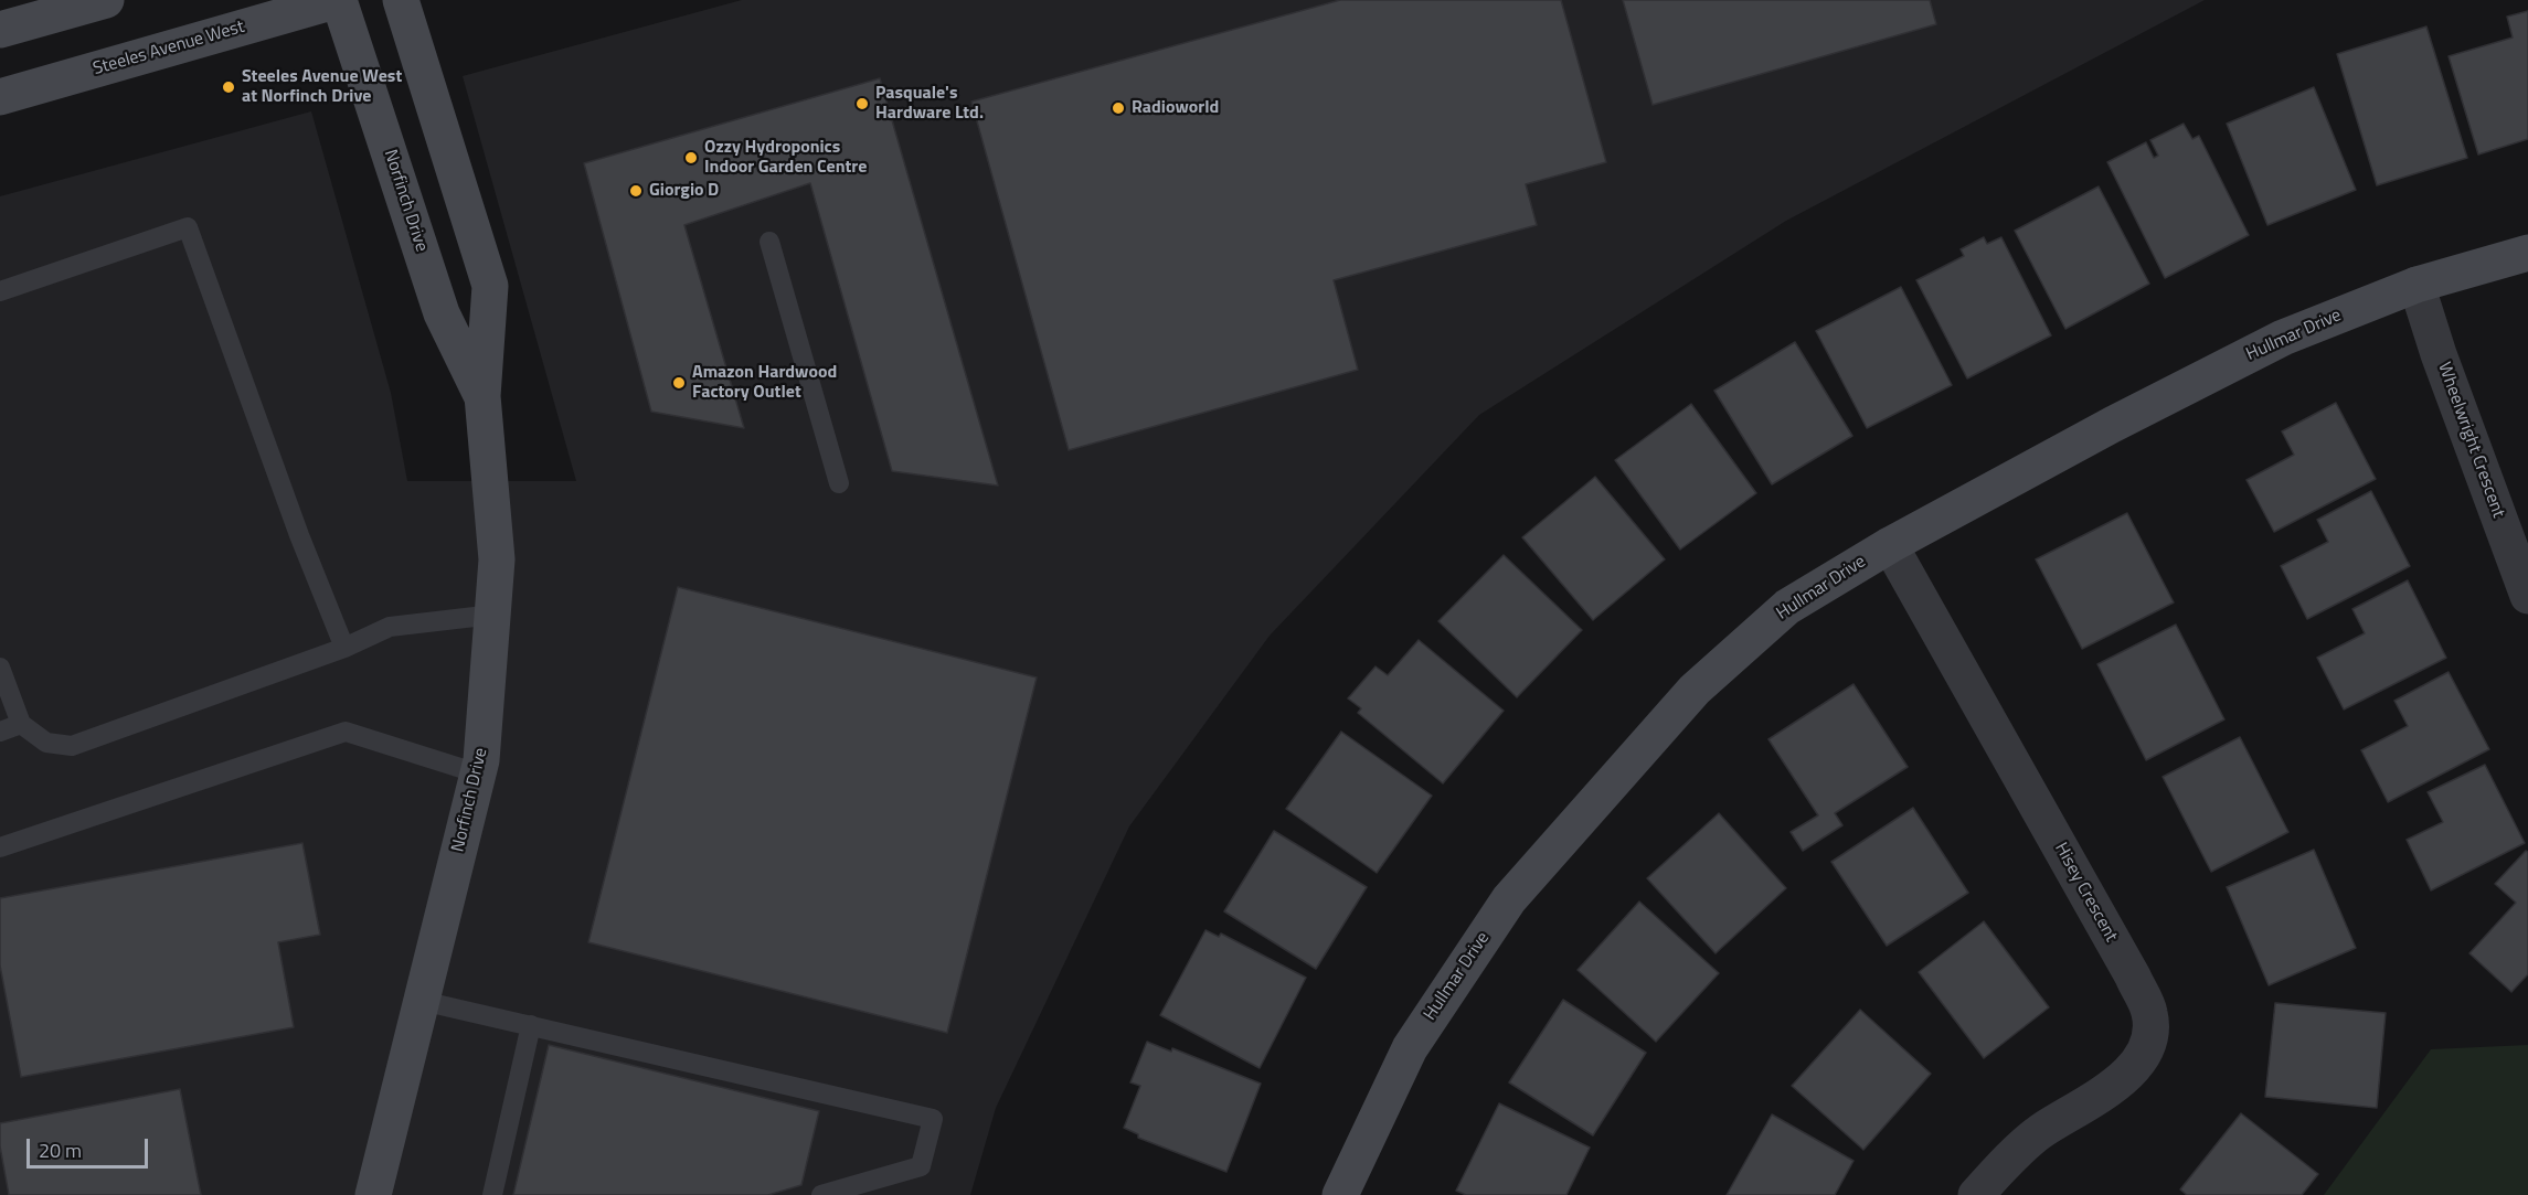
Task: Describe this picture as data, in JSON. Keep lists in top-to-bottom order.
{
  "streets": {
    "street": [
      "Steeles Avenue West",
      "Norfinch Drive",
      "Hullmar Drive",
      "Wheelwright Crescent",
      "Hisey Crescent"
    ]
  },
  "crossings": [
    ["Steeles Avenue West", "Norfinch Drive"],
    ["Hullmar Drive", "Wheelwright Crescent"],
    ["Hullmar Drive", "Hisey Crescent"]
  ],
  "places": [
    "Steeles Avenue West at Norfinch Drive",
    "Pasquale's Hardware Ltd.",
    "Radioworld",
    "Ozzy Hydroponics Indoor Garden Centre",
    "Giorgio D",
    "Amazon Hardwood Factory Outlet"
  ],
  "scale_bar": "20 m"
}
